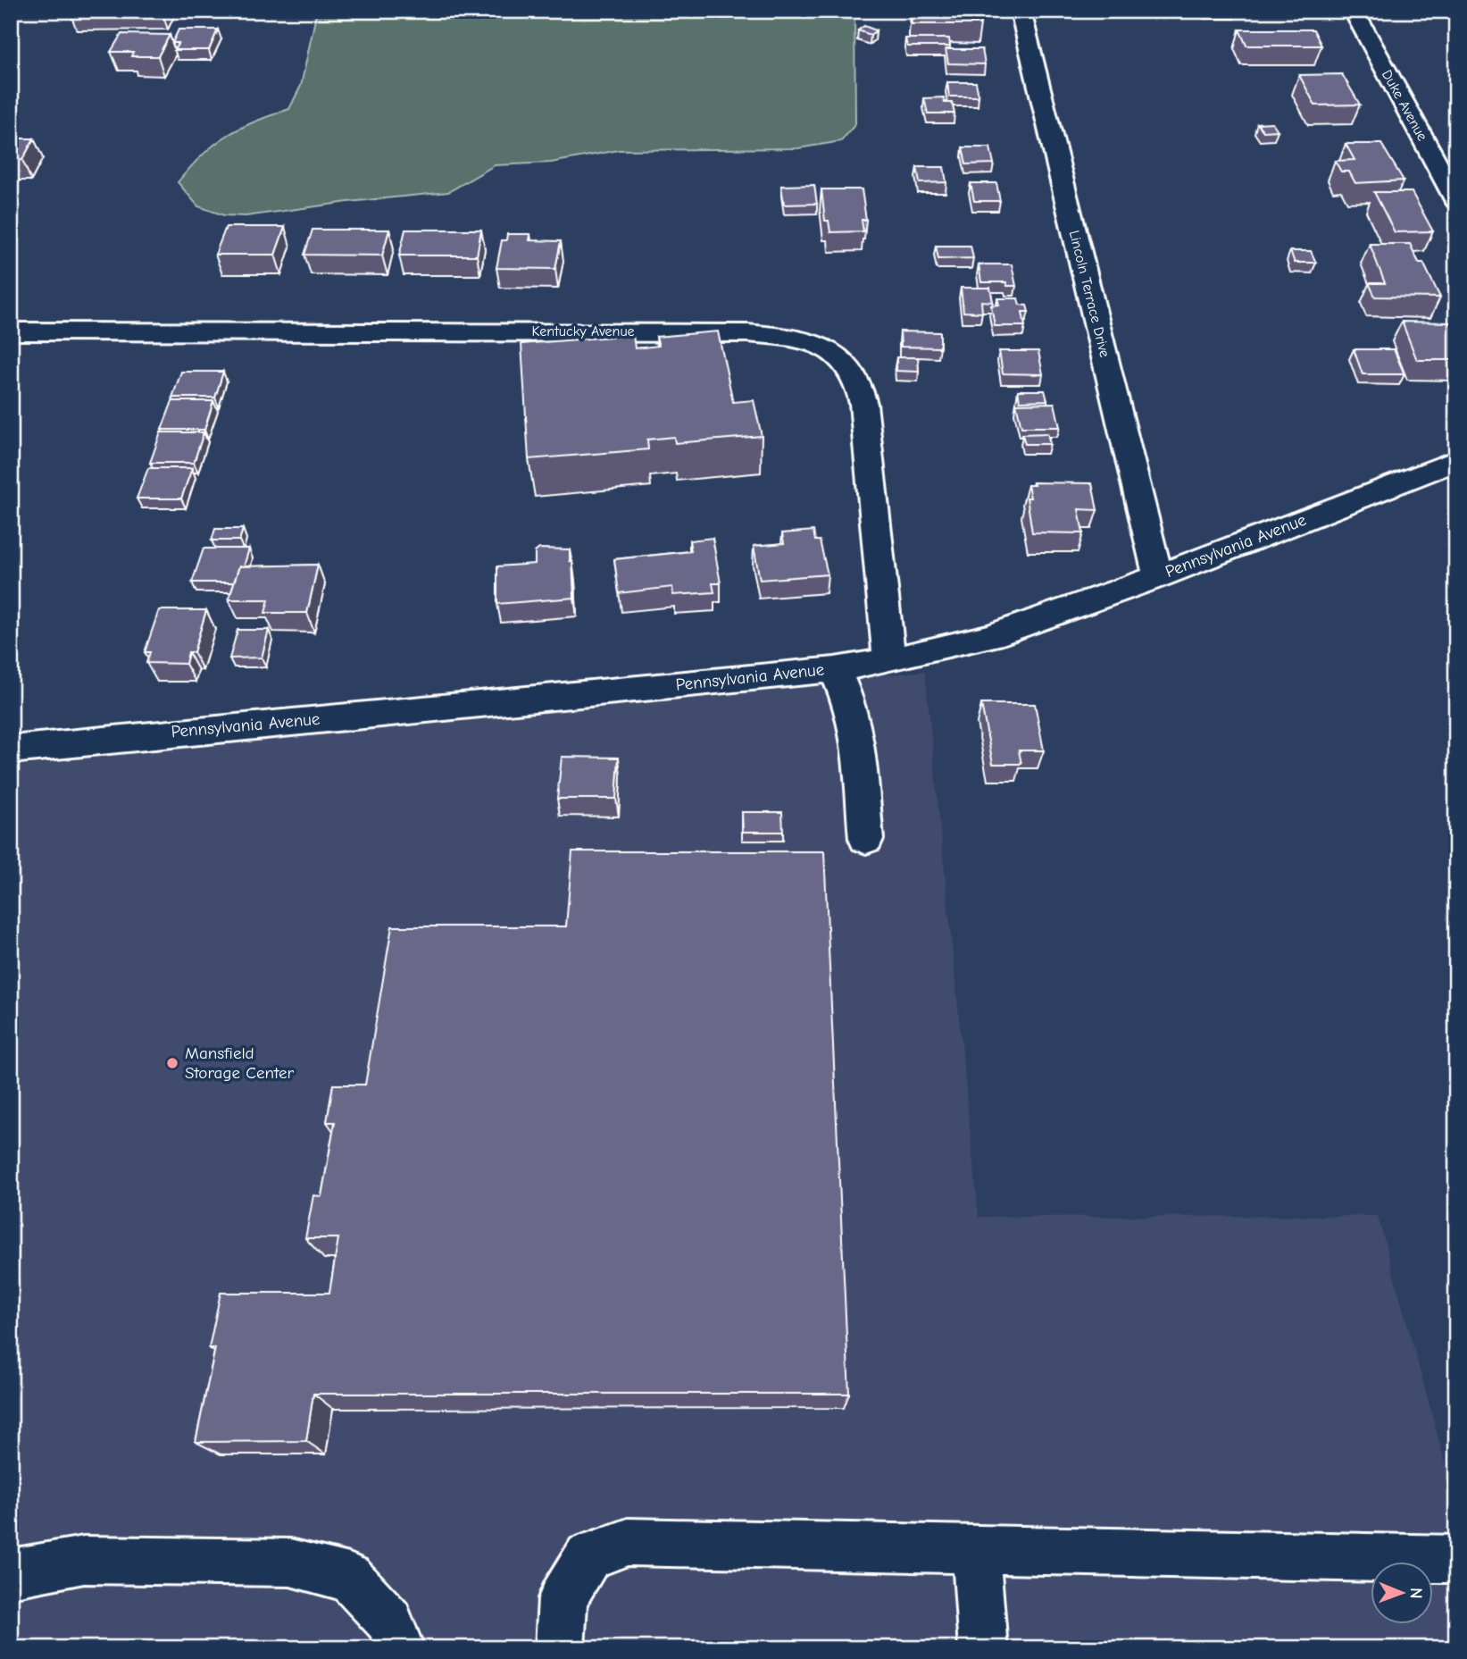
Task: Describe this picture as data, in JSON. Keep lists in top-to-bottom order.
{
  "streets": {
    "street": [
      "Duke Avenue",
      "Lincoln Terrace Drive",
      "Kentucky Avenue",
      "Pennsylvania Avenue"
    ]
  },
  "crossings": [
    ["Lincoln Terrace Drive", "Pennsylvania Avenue"],
    ["Kentucky Avenue", "Pennsylvania Avenue"]
  ],
  "places": ["Mansfield Storage Center"],
  "north": "right"
}
